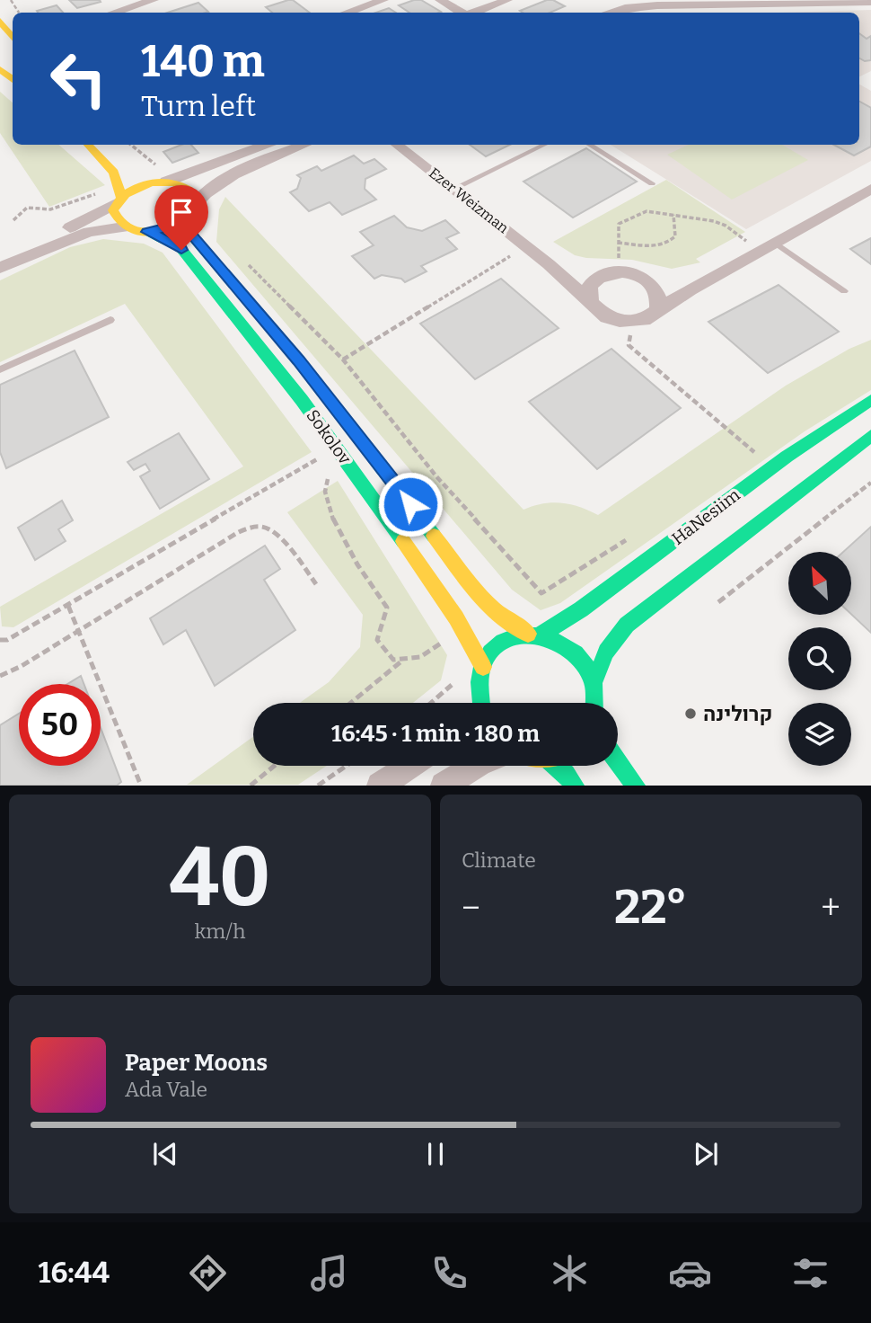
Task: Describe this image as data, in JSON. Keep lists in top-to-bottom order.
{
  "streets": {
    "main road": ["Sokolov", "HaNesiim"],
    "street": ["Ezer Weizman"]
  },
  "crossings": [
    ["Sokolov", "HaNesiim"]
  ],
  "places": ["קרולינה"],
  "north": "top left",
  "page": {
    "turn": ["140 m", "Turn left"],
    "limit": "50",
    "trip": "16:45 · 1 min · 180 m",
    "tile": [
      ["40", "km/h"],
      "Climate"
    ],
    "heat": ["−", "22°", "+"],
    "song": ["Paper Moons", "Ada Vale"],
    "tabs": "16:44"
  }
}
